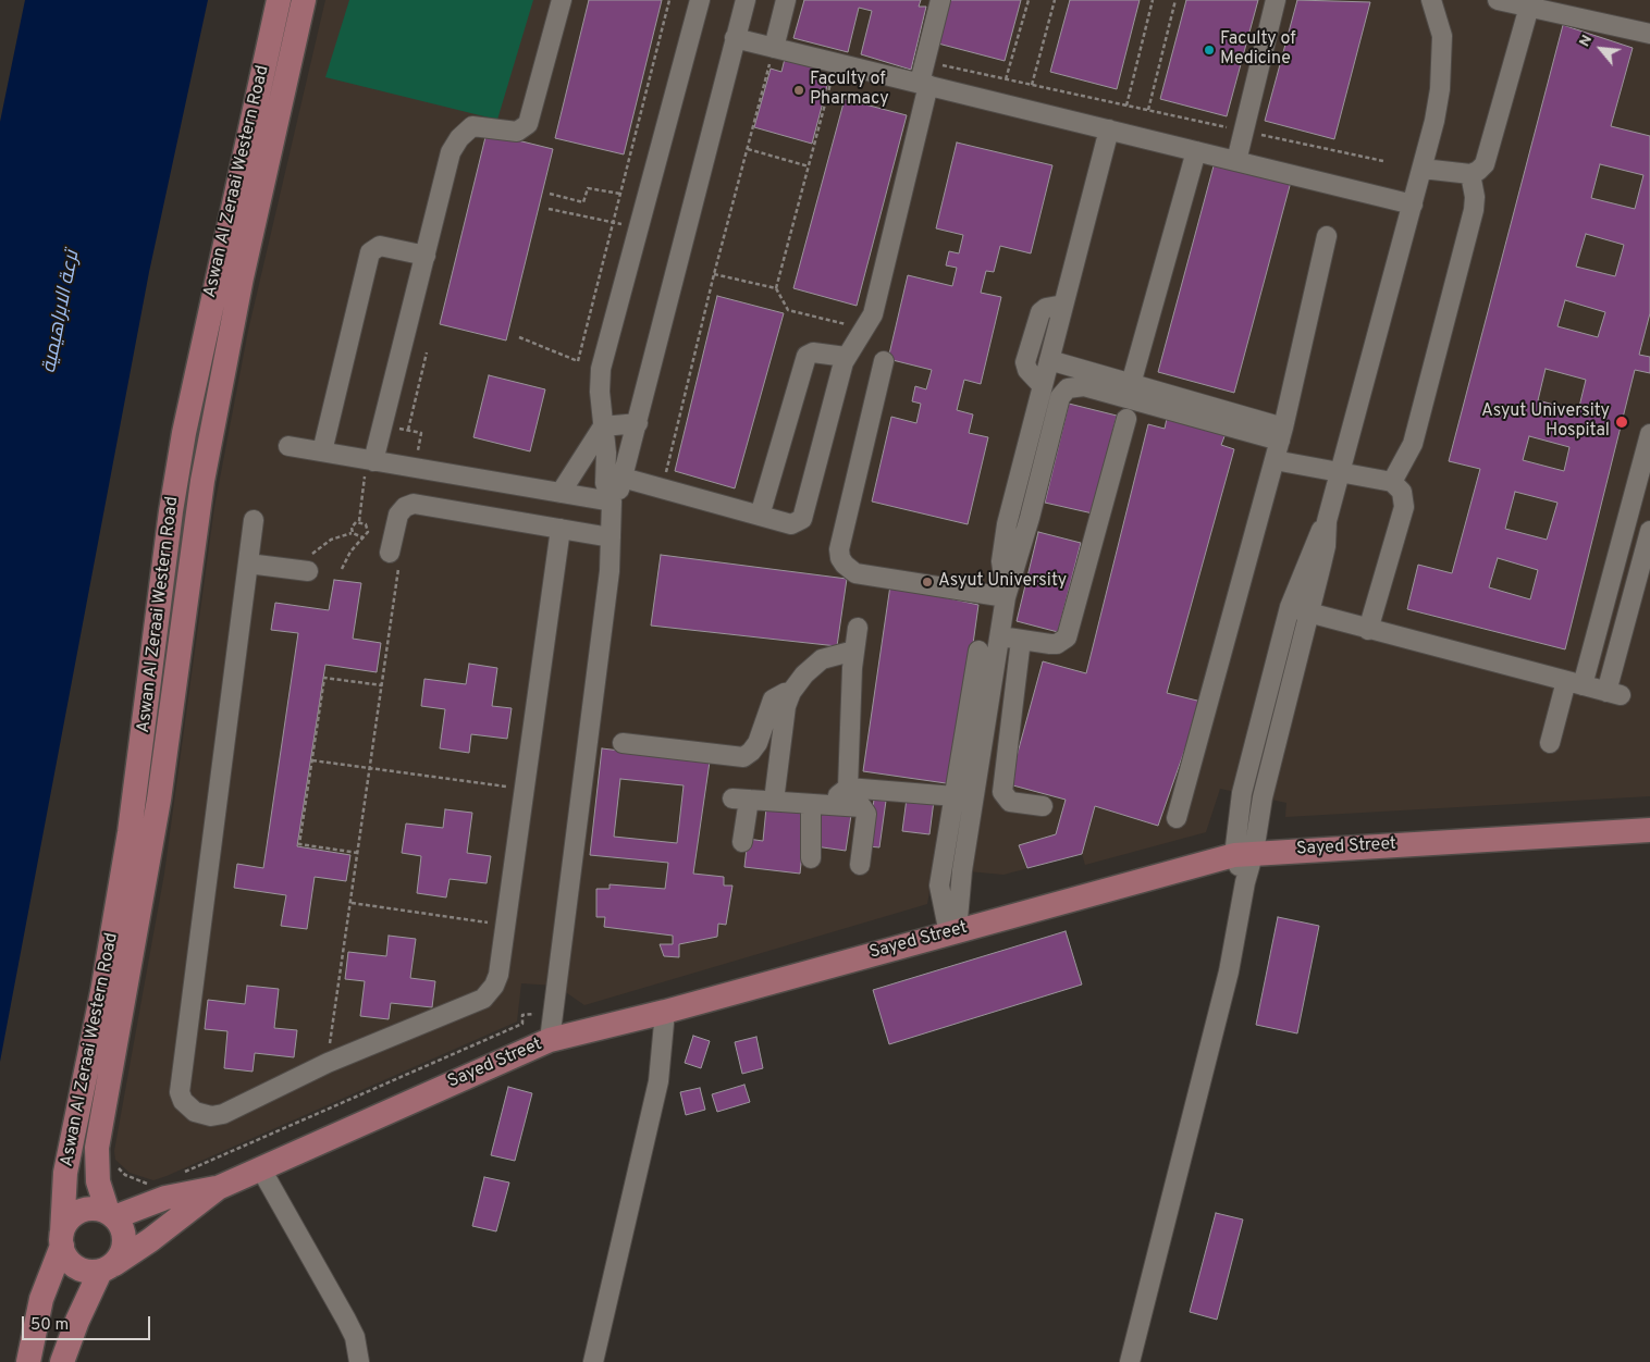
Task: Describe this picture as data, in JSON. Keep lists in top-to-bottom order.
{
  "streets": {
    "main road": ["Aswan Al Zeraai Western Road", "Sayed Street"]
  },
  "crossings": [
    ["Aswan Al Zeraai Western Road", "Sayed Street"]
  ],
  "water": ["ترعة الابراهيمية"],
  "places": [
    "Faculty of Medicine",
    "Faculty of Pharmacy",
    "Asyut University Hospital",
    "Asyut University"
  ],
  "scale_bar": "50 m",
  "north": "top left"
}
